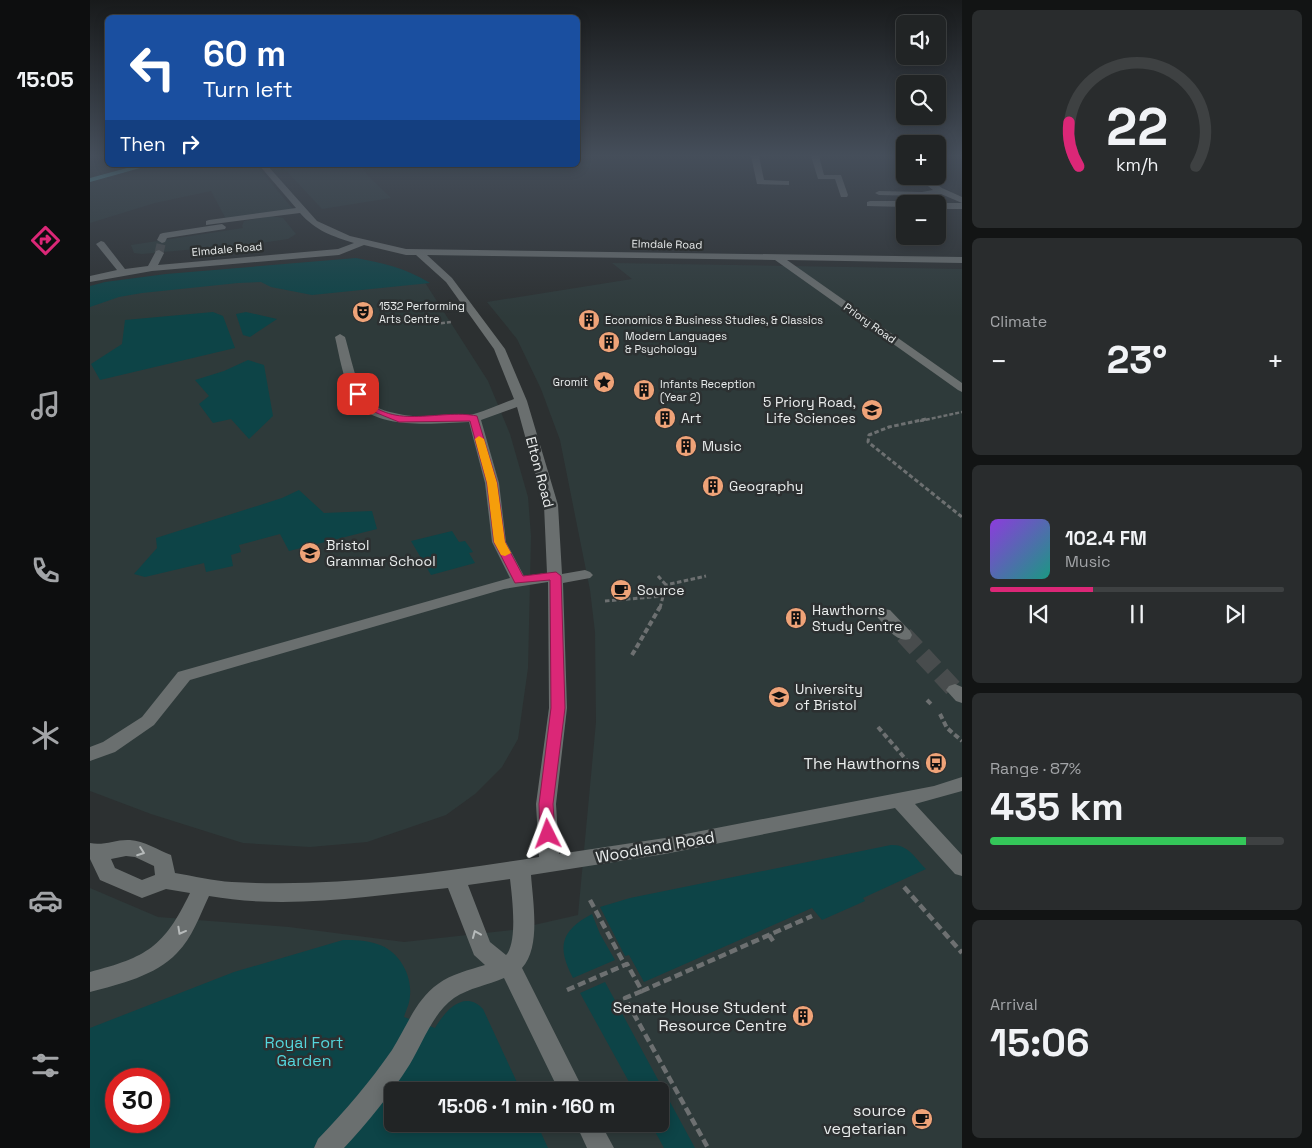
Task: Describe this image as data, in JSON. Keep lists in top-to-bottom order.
{
  "streets": {
    "street": [
      "Elmdale Road",
      "Priory Road",
      "Elton Road",
      "Woodland Road"
    ]
  },
  "crossings": [
    ["Elmdale Road", "Priory Road"],
    ["Elmdale Road", "Elton Road"],
    ["Elton Road", "Woodland Road"]
  ],
  "parks": ["Royal Fort Garden"],
  "places": {
    "theatre": ["1532 Performing Arts Centre"],
    "building": [
      "Economics & Business Studies, & Classics",
      "Modern Languages & Psychology",
      "Infants Reception (Year 2)",
      "Art",
      "Music",
      "Geography",
      "Hawthorns Study Centre",
      "Senate House Student Resource Centre"
    ],
    "place": ["Gromit"],
    "school or university": ["5 Priory Road, Life Sciences", "Bristol Grammar School", "University of Bristol"],
    "cafe": ["Source", "source vegetarian"],
    "bus stop": ["The Hawthorns"]
  },
  "page": {
    "tabs": "15:05",
    "map_buttons": ["+", "−"],
    "turn": ["60 m", "Turn left"],
    "then": "Then",
    "tile": [
      "Climate",
      ["Range · 87%", "435 km"],
      ["Arrival", "15:06"]
    ],
    "heat": ["−", "23°", "+"],
    "song": ["102.4 FM", "Music"],
    "limit": "30",
    "trip": "15:06 · 1 min · 160 m",
    "gauge": ["22", "km/h"]
  }
}
